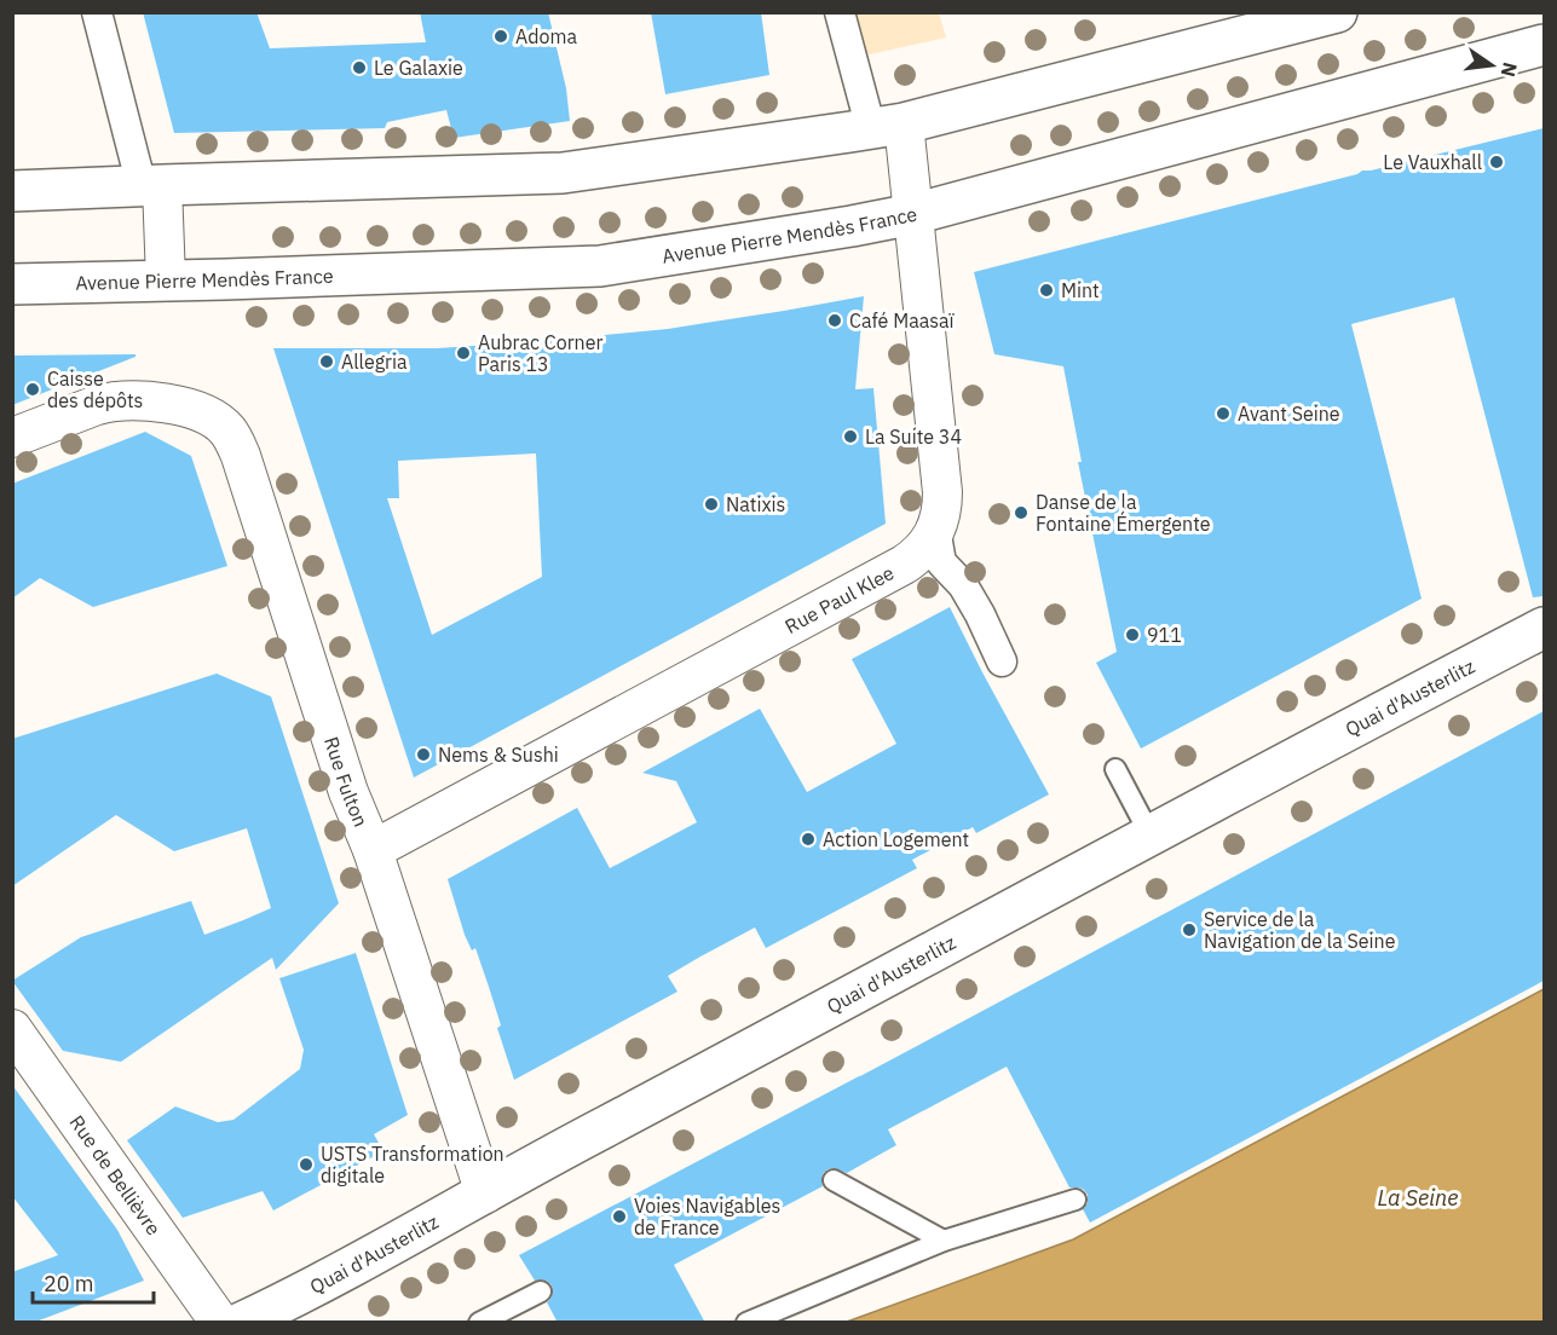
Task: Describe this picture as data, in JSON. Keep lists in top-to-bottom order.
{
  "streets": {
    "street": [
      "Avenue Pierre Mendès France",
      "Rue Paul Klee",
      "Quai d'Austerlitz",
      "Rue Fulton",
      "Rue de Bellièvre"
    ]
  },
  "crossings": [
    ["Avenue Pierre Mendès France", "Rue Paul Klee"],
    ["Rue Paul Klee", "Rue Fulton"],
    ["Quai d'Austerlitz", "Rue Fulton"]
  ],
  "water": ["La Seine"],
  "places": [
    "Adoma",
    "Le Galaxie",
    "Le Vauxhall",
    "Mint",
    "Café Maasaï",
    "Aubrac Corner Paris 13",
    "Allegria",
    "Caisse des dépôts",
    "Avant Seine",
    "La Suite 34",
    "Natixis",
    "Danse de la Fontaine Émergente",
    "911",
    "Nems & Sushi",
    "Action Logement",
    "Service de la Navigation de la Seine",
    "USTS Transformation digitale",
    "Voies Navigables de France"
  ],
  "scale_bar": "20 m",
  "north": "right"
}
